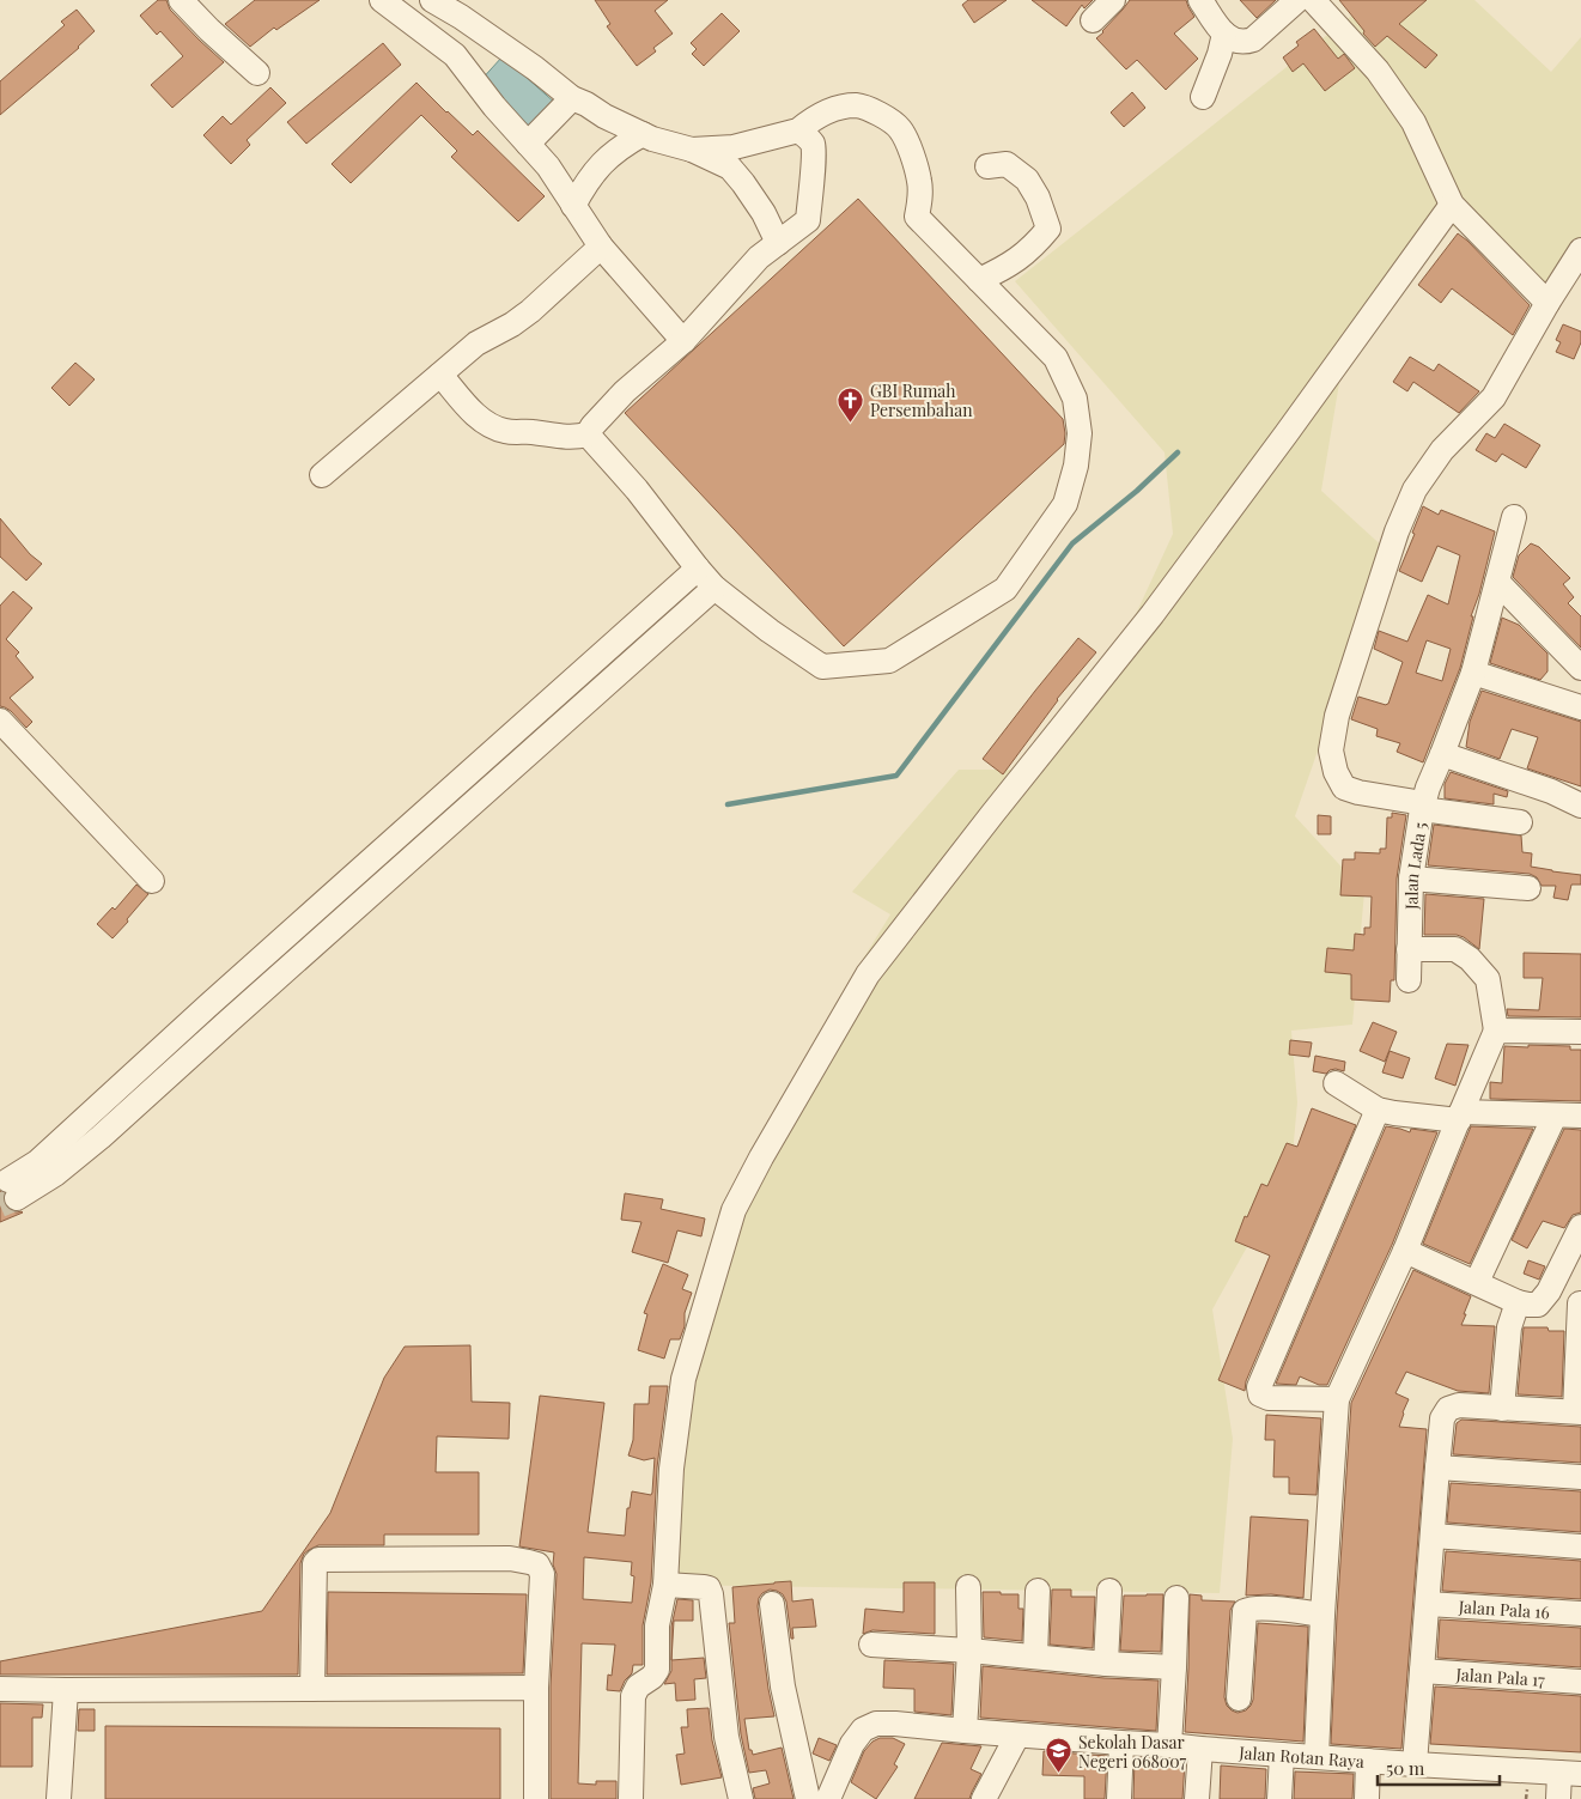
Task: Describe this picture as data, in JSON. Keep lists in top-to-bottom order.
{
  "streets": {
    "street": [
      "Jalan Lada 5",
      "Jalan Pala 16",
      "Jalan Pala 17",
      "Jalan Rotan Raya"
    ]
  },
  "places": {
    "church": ["GBI Rumah Persembahan"],
    "school or university": ["Sekolah Dasar Negeri 068007"]
  },
  "scale_bar": "50 m"
}
